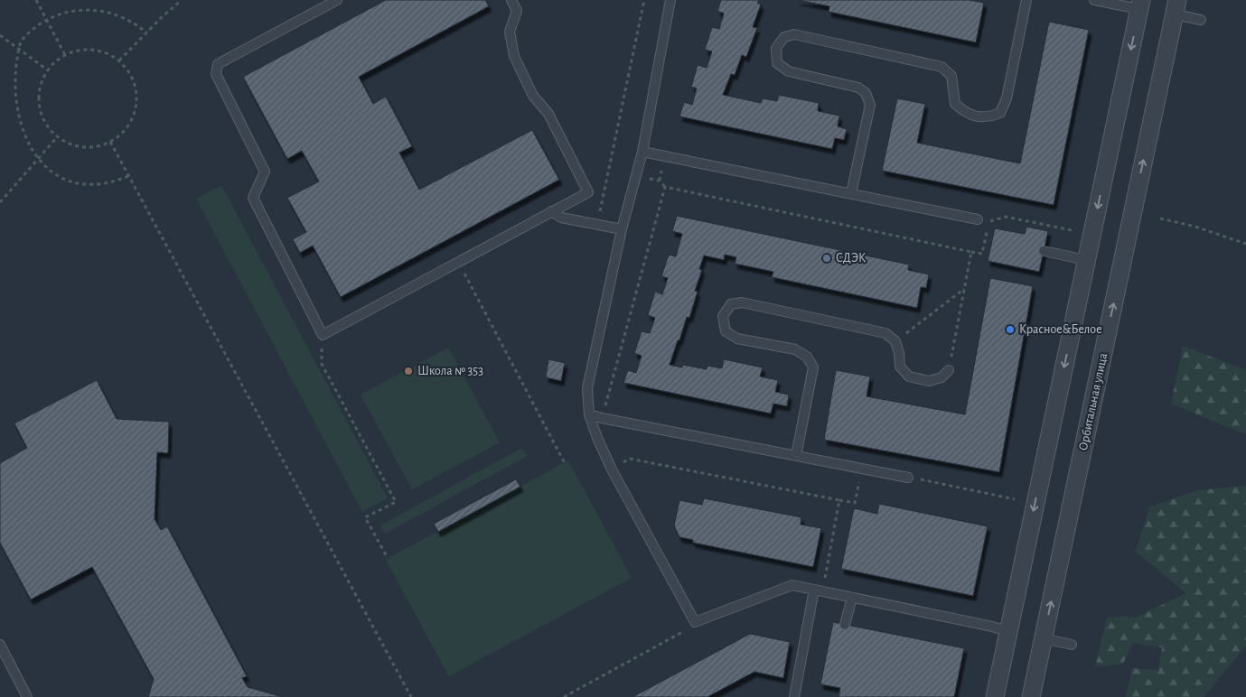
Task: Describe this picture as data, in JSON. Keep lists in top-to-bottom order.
{
  "streets": {
    "street": ["Орбитальная улица"]
  },
  "places": ["СДЭК", "Красное&Белое", "Школа № 353"]
}
